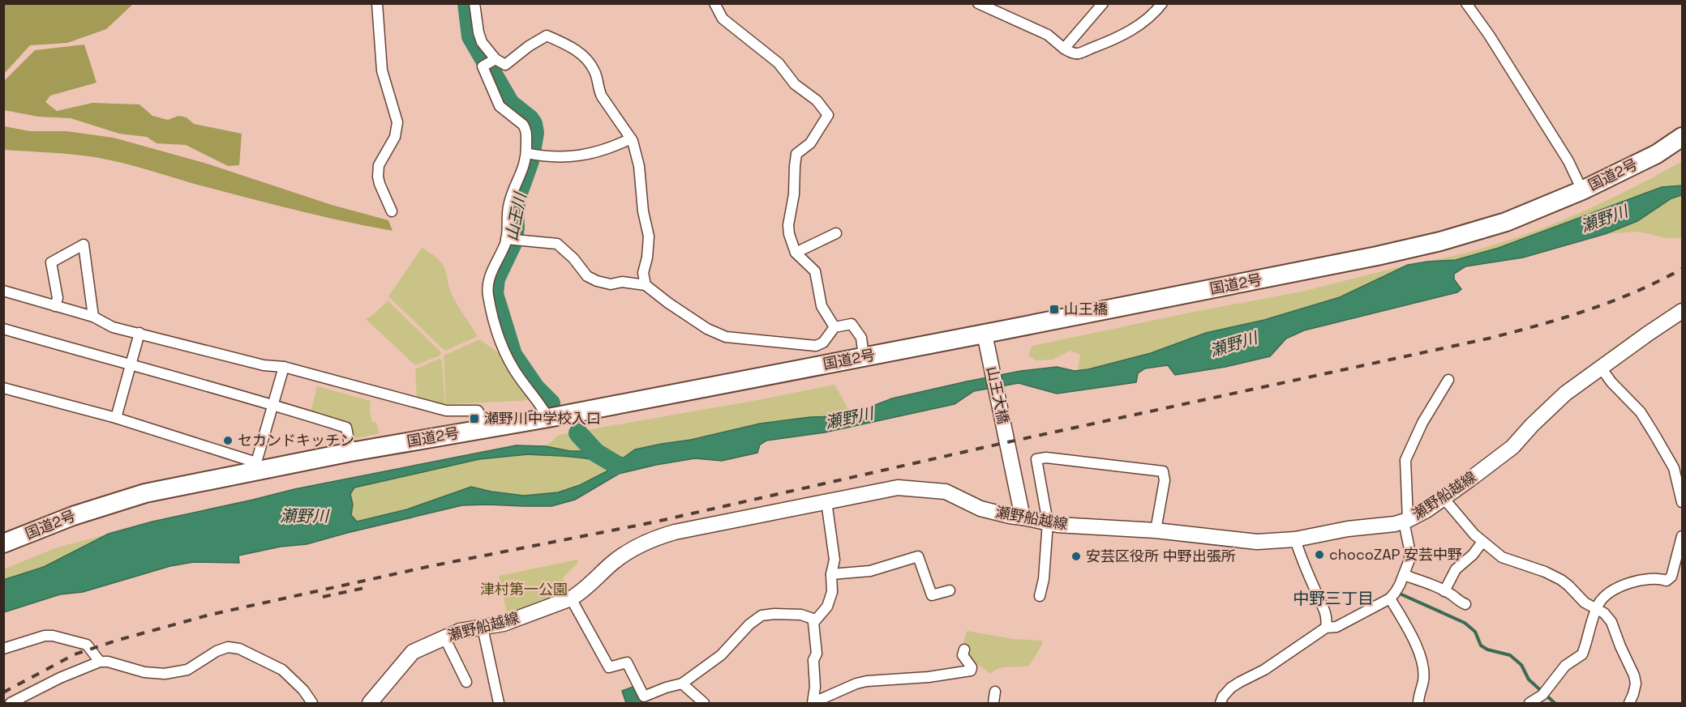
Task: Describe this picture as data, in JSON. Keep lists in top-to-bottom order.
{
  "streets": {
    "highway": ["国道2号"],
    "main road": ["山王大橋", "瀬野船越線"]
  },
  "crossings": [
    ["国道2号", "山王大橋"],
    ["山王大橋", "瀬野船越線"]
  ],
  "districts": ["中野三丁目"],
  "water": ["山王川", "瀬野川"],
  "parks": ["津村第一公園"],
  "places": {
    "transit": ["山王橋", "瀬野川中学校入口"],
    "other": ["セカンドキッチン", "chocoZAP 安芸中野", "安芸区役所 中野出張所"]
  }
}
